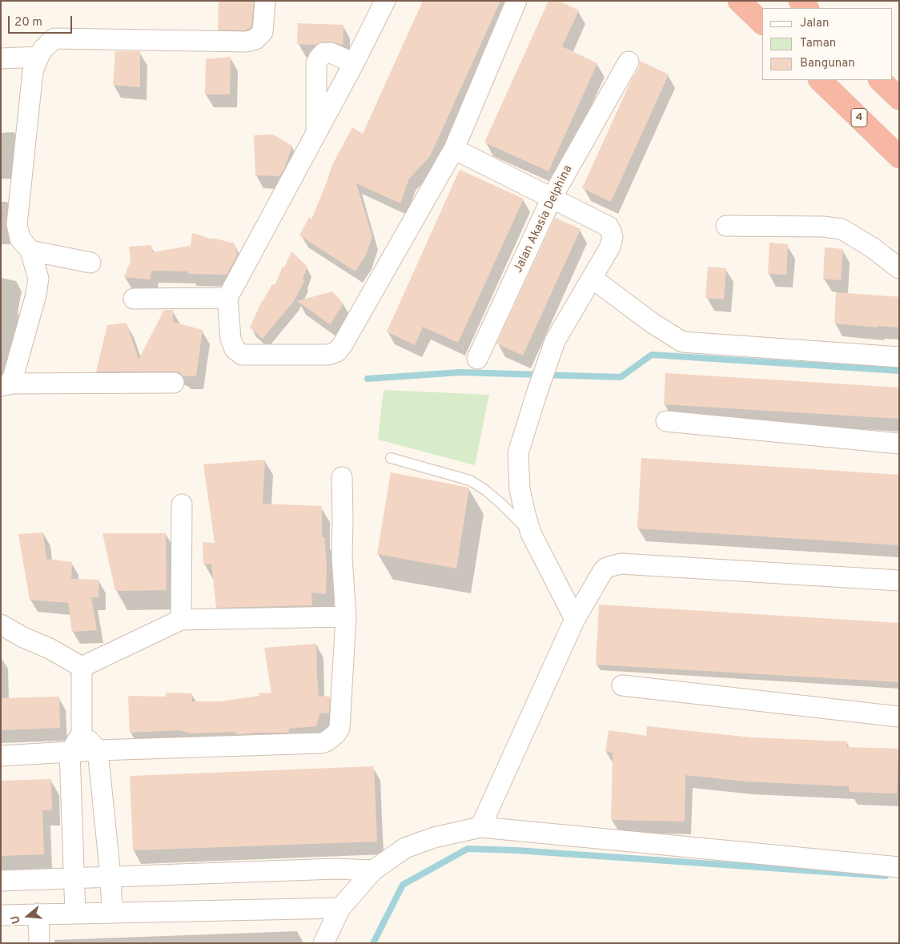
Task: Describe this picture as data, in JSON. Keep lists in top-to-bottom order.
{
  "streets": {
    "highway": ["4"],
    "street": ["Jalan Akasia Delphina"]
  },
  "legend": ["Jalan", "Taman", "Bangunan"],
  "scale_bar": "20 m",
  "north": "left"
}
